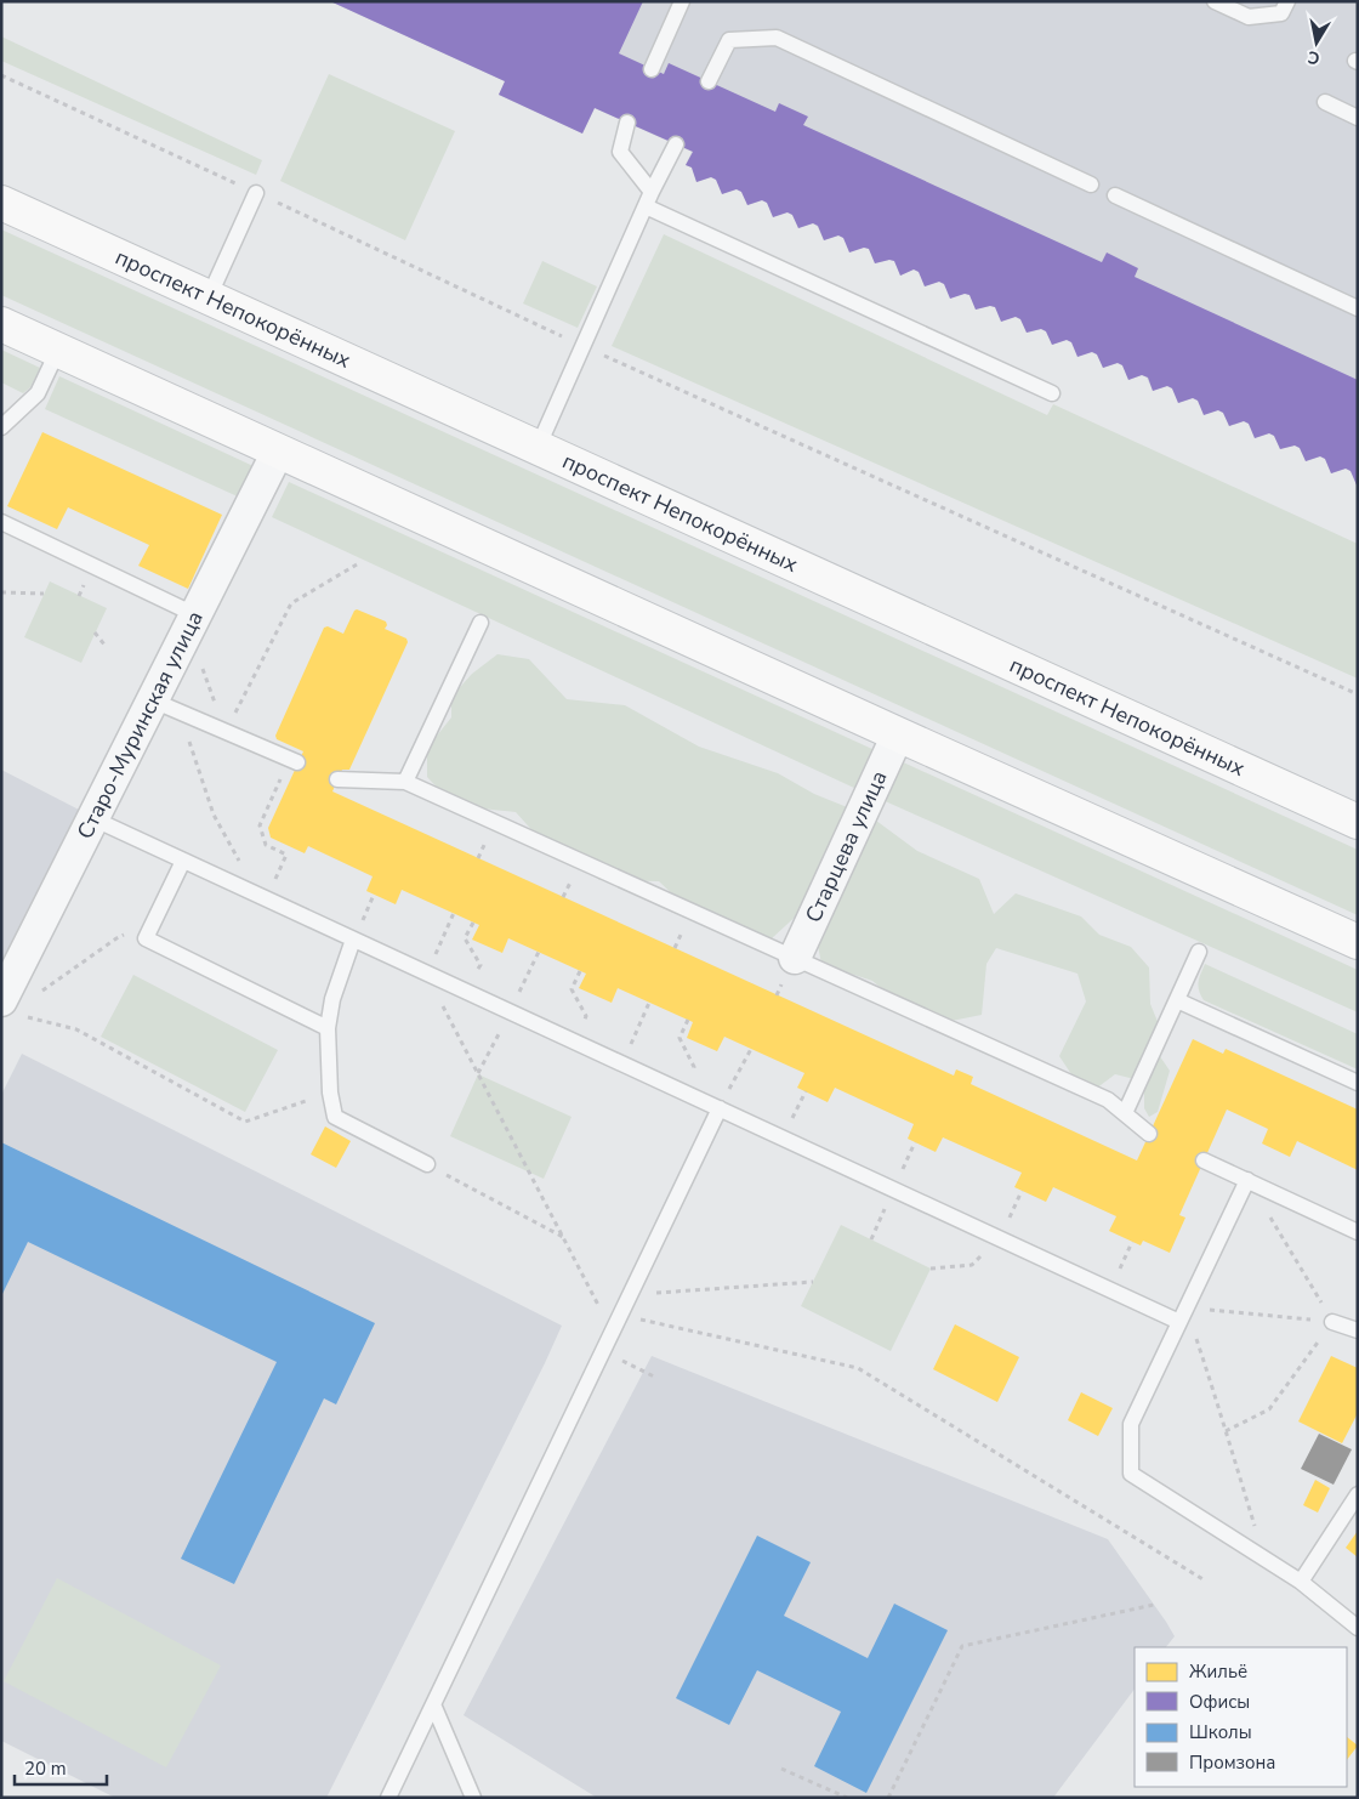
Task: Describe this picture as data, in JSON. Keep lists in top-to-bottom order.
{
  "streets": {
    "main road": ["проспект Непокорённых"],
    "street": ["Старо-Муринская улица", "Старцева улица"]
  },
  "legend": [
    "Жильё",
    "Офисы",
    "Школы",
    "Промзона"
  ],
  "scale_bar": "20 m",
  "north": "bottom"
}
